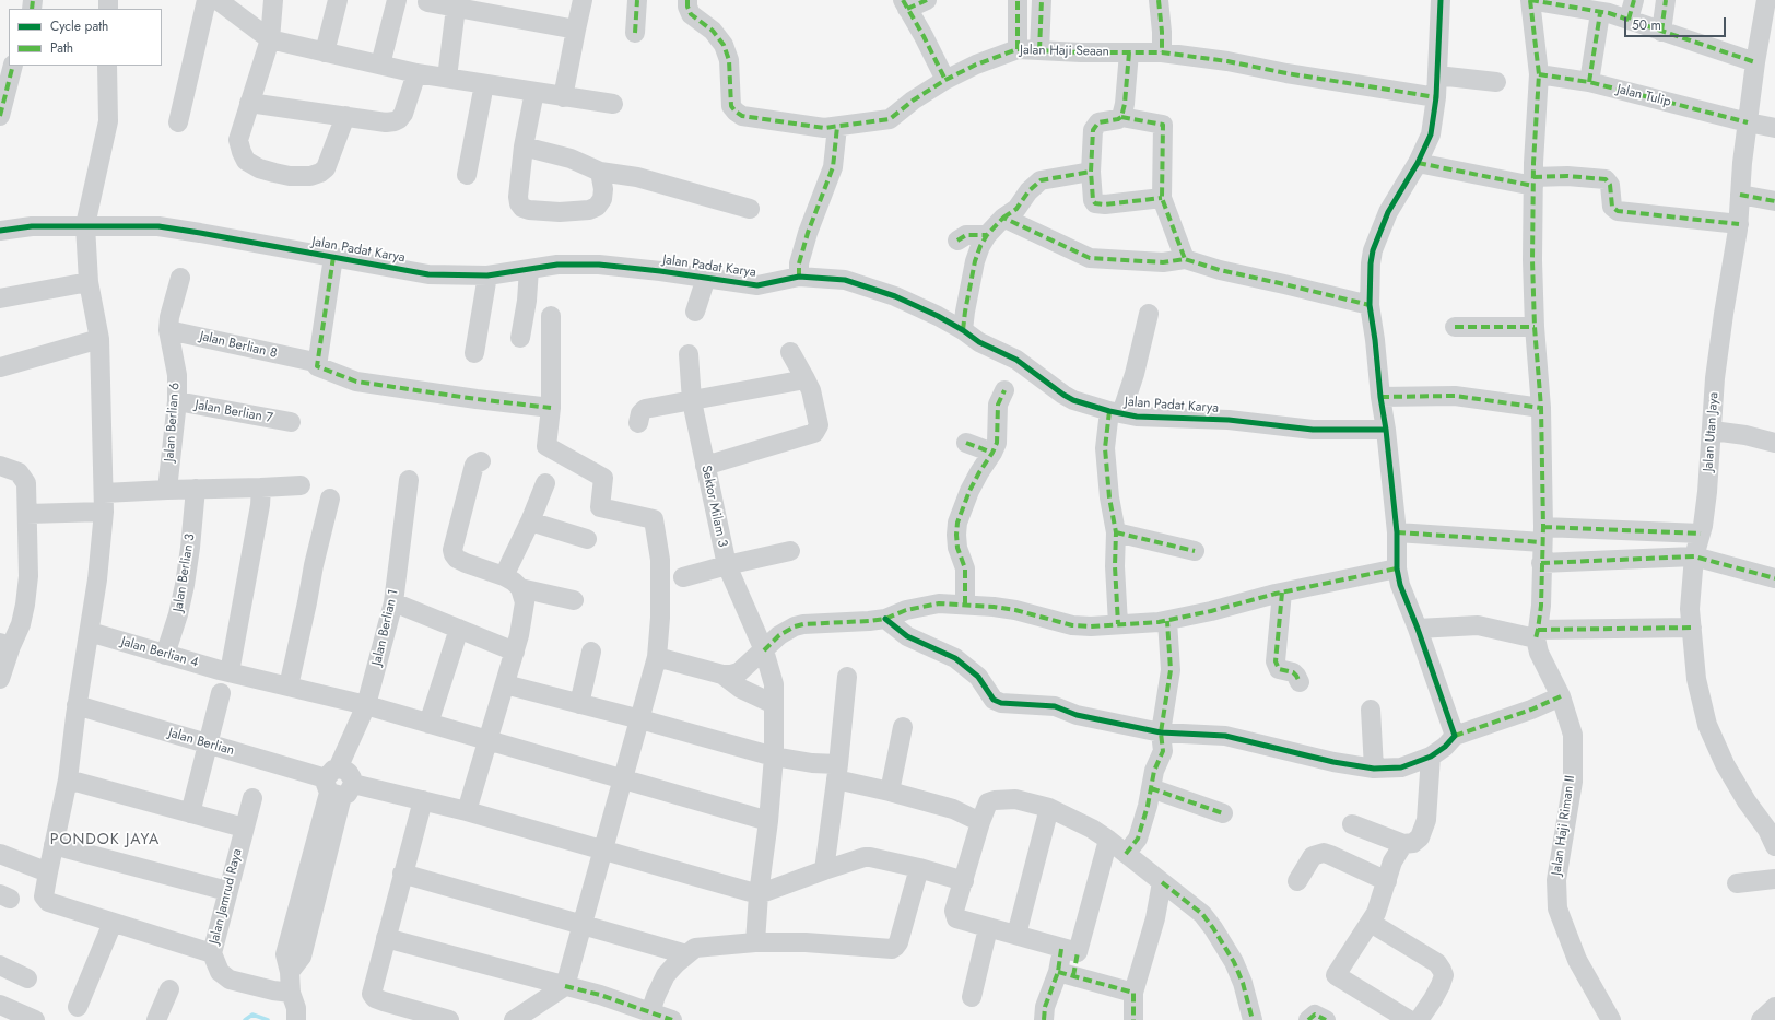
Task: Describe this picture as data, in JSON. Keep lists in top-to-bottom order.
{
  "streets": {
    "street": [
      "Jalan Haji Seaan",
      "Jalan Tulip",
      "Jalan Padat Karya",
      "Jalan Berlian 8",
      "Jalan Berlian 7",
      "Jalan Berlian 6",
      "Jalan Utan Jaya",
      "Sektor Milam 3",
      "Jalan Berlian 3",
      "Jalan Berlian 1",
      "Jalan Berlian 4",
      "Jalan Berlian",
      "Jalan Haji Riman II",
      "Jalan Jamrud Raya"
    ]
  },
  "crossings": [
    ["Jalan Tulip", "Jalan Utan Jaya"],
    ["Jalan Berlian 8", "Jalan Berlian 6"],
    ["Jalan Berlian 7", "Jalan Berlian 6"],
    ["Sektor Milam 3", "Jalan Berlian 4"],
    ["Sektor Milam 3", "Jalan Berlian"],
    ["Jalan Berlian 3", "Jalan Berlian 4"],
    ["Jalan Berlian 1", "Jalan Berlian 4"],
    ["Jalan Berlian 1", "Jalan Berlian"],
    ["Jalan Berlian 1", "Jalan Jamrud Raya"]
  ],
  "districts": ["PONDOK JAYA"],
  "legend": ["Cycle path", "Path"],
  "scale_bar": "50 m"
}
